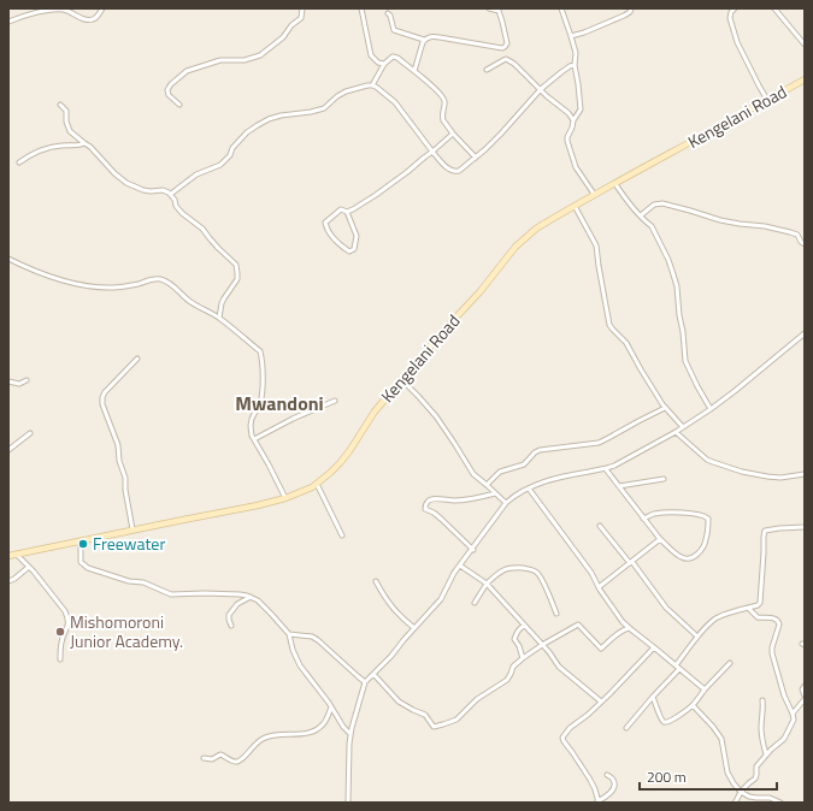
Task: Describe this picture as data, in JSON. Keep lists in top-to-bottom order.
{
  "streets": {
    "main road": ["Kengelani Road"]
  },
  "districts": ["Mwandoni"],
  "places": ["Freewater", "Mishomoroni Junior Academy."],
  "scale_bar": "200 m"
}
